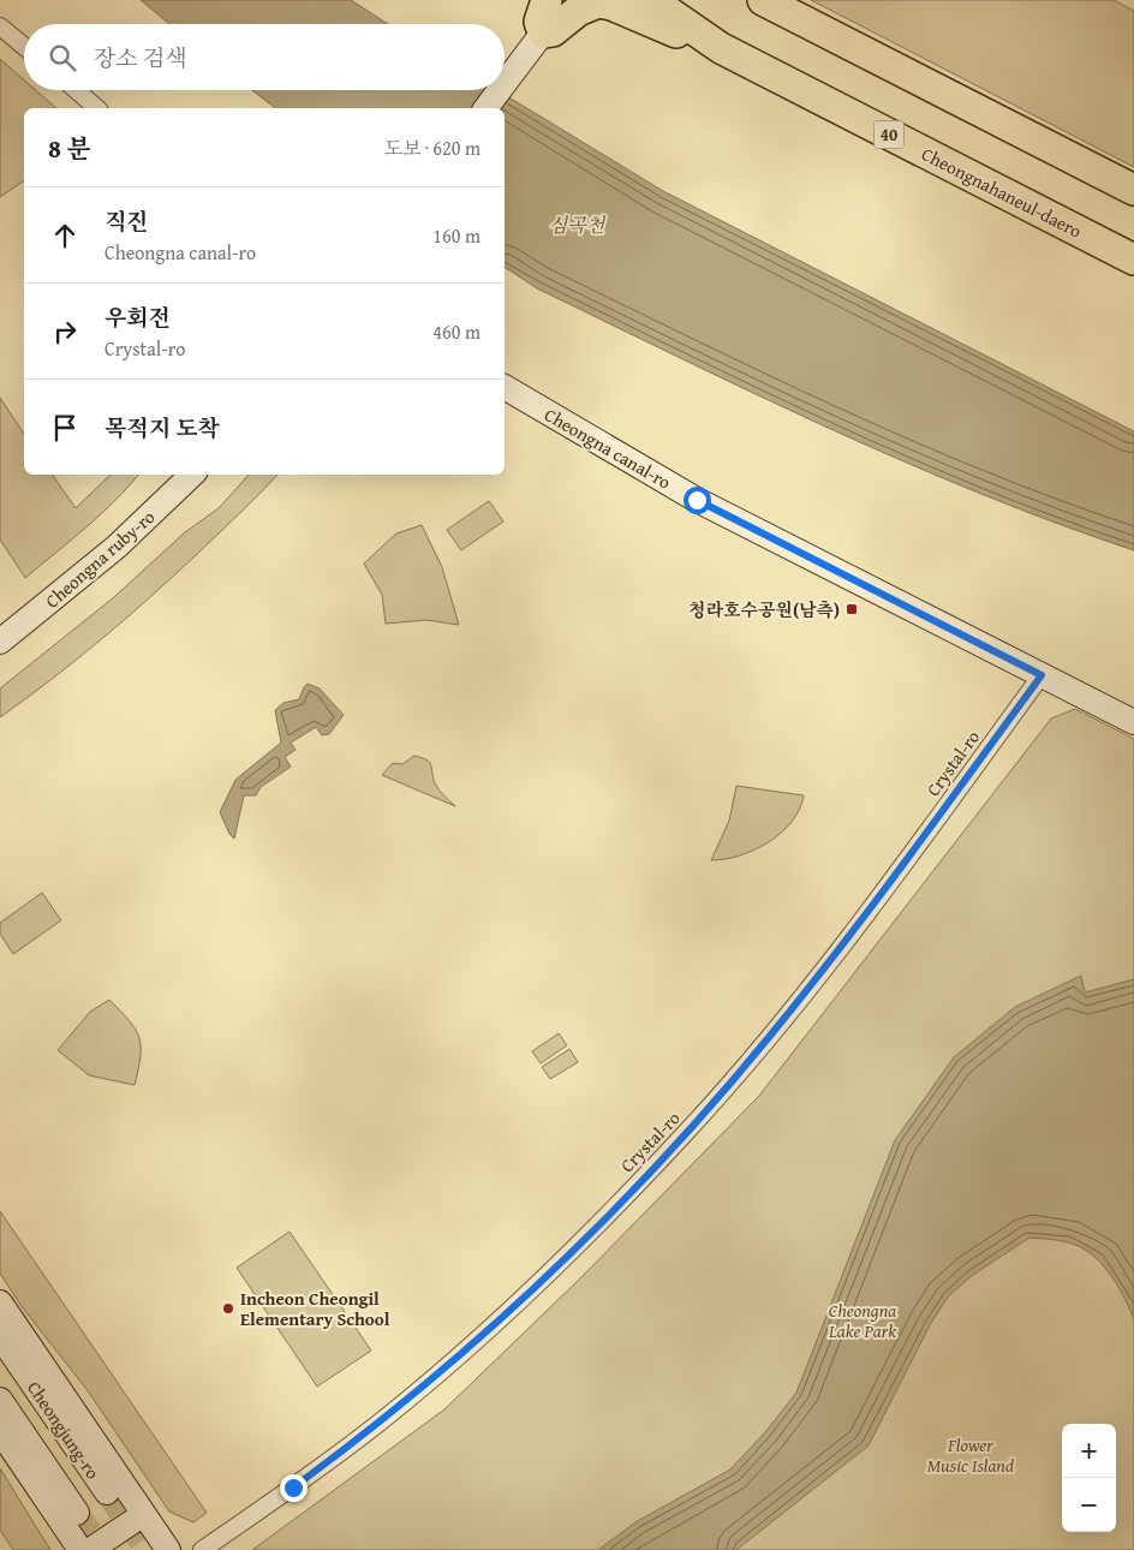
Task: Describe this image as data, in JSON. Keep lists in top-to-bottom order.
{
  "streets": {
    "highway": ["40", "Cheongnahaneul-daero"],
    "street": [
      "Cheongna canal-ro",
      "Cheongna ruby-ro",
      "Crystal-ro",
      "Cheongjung-ro"
    ]
  },
  "crossings": [
    ["Cheongna canal-ro", "Crystal-ro"]
  ],
  "water": ["심곡천"],
  "parks": ["Cheongna Lake Park", "Flower Music Island"],
  "places": {
    "transit": ["청라호수공원(남측)"],
    "other": ["Incheon Cheongil Elementary School"]
  },
  "page": {
    "search": "장소 검색",
    "heading": ["8 분", "도보 · 620 m"],
    "list": [
      ["직진", "Cheongna canal-ro", "160 m"],
      ["우회전", "Crystal-ro", "460 m"],
      "목적지 도착"
    ],
    "map_buttons": ["+", "−"]
  }
}
